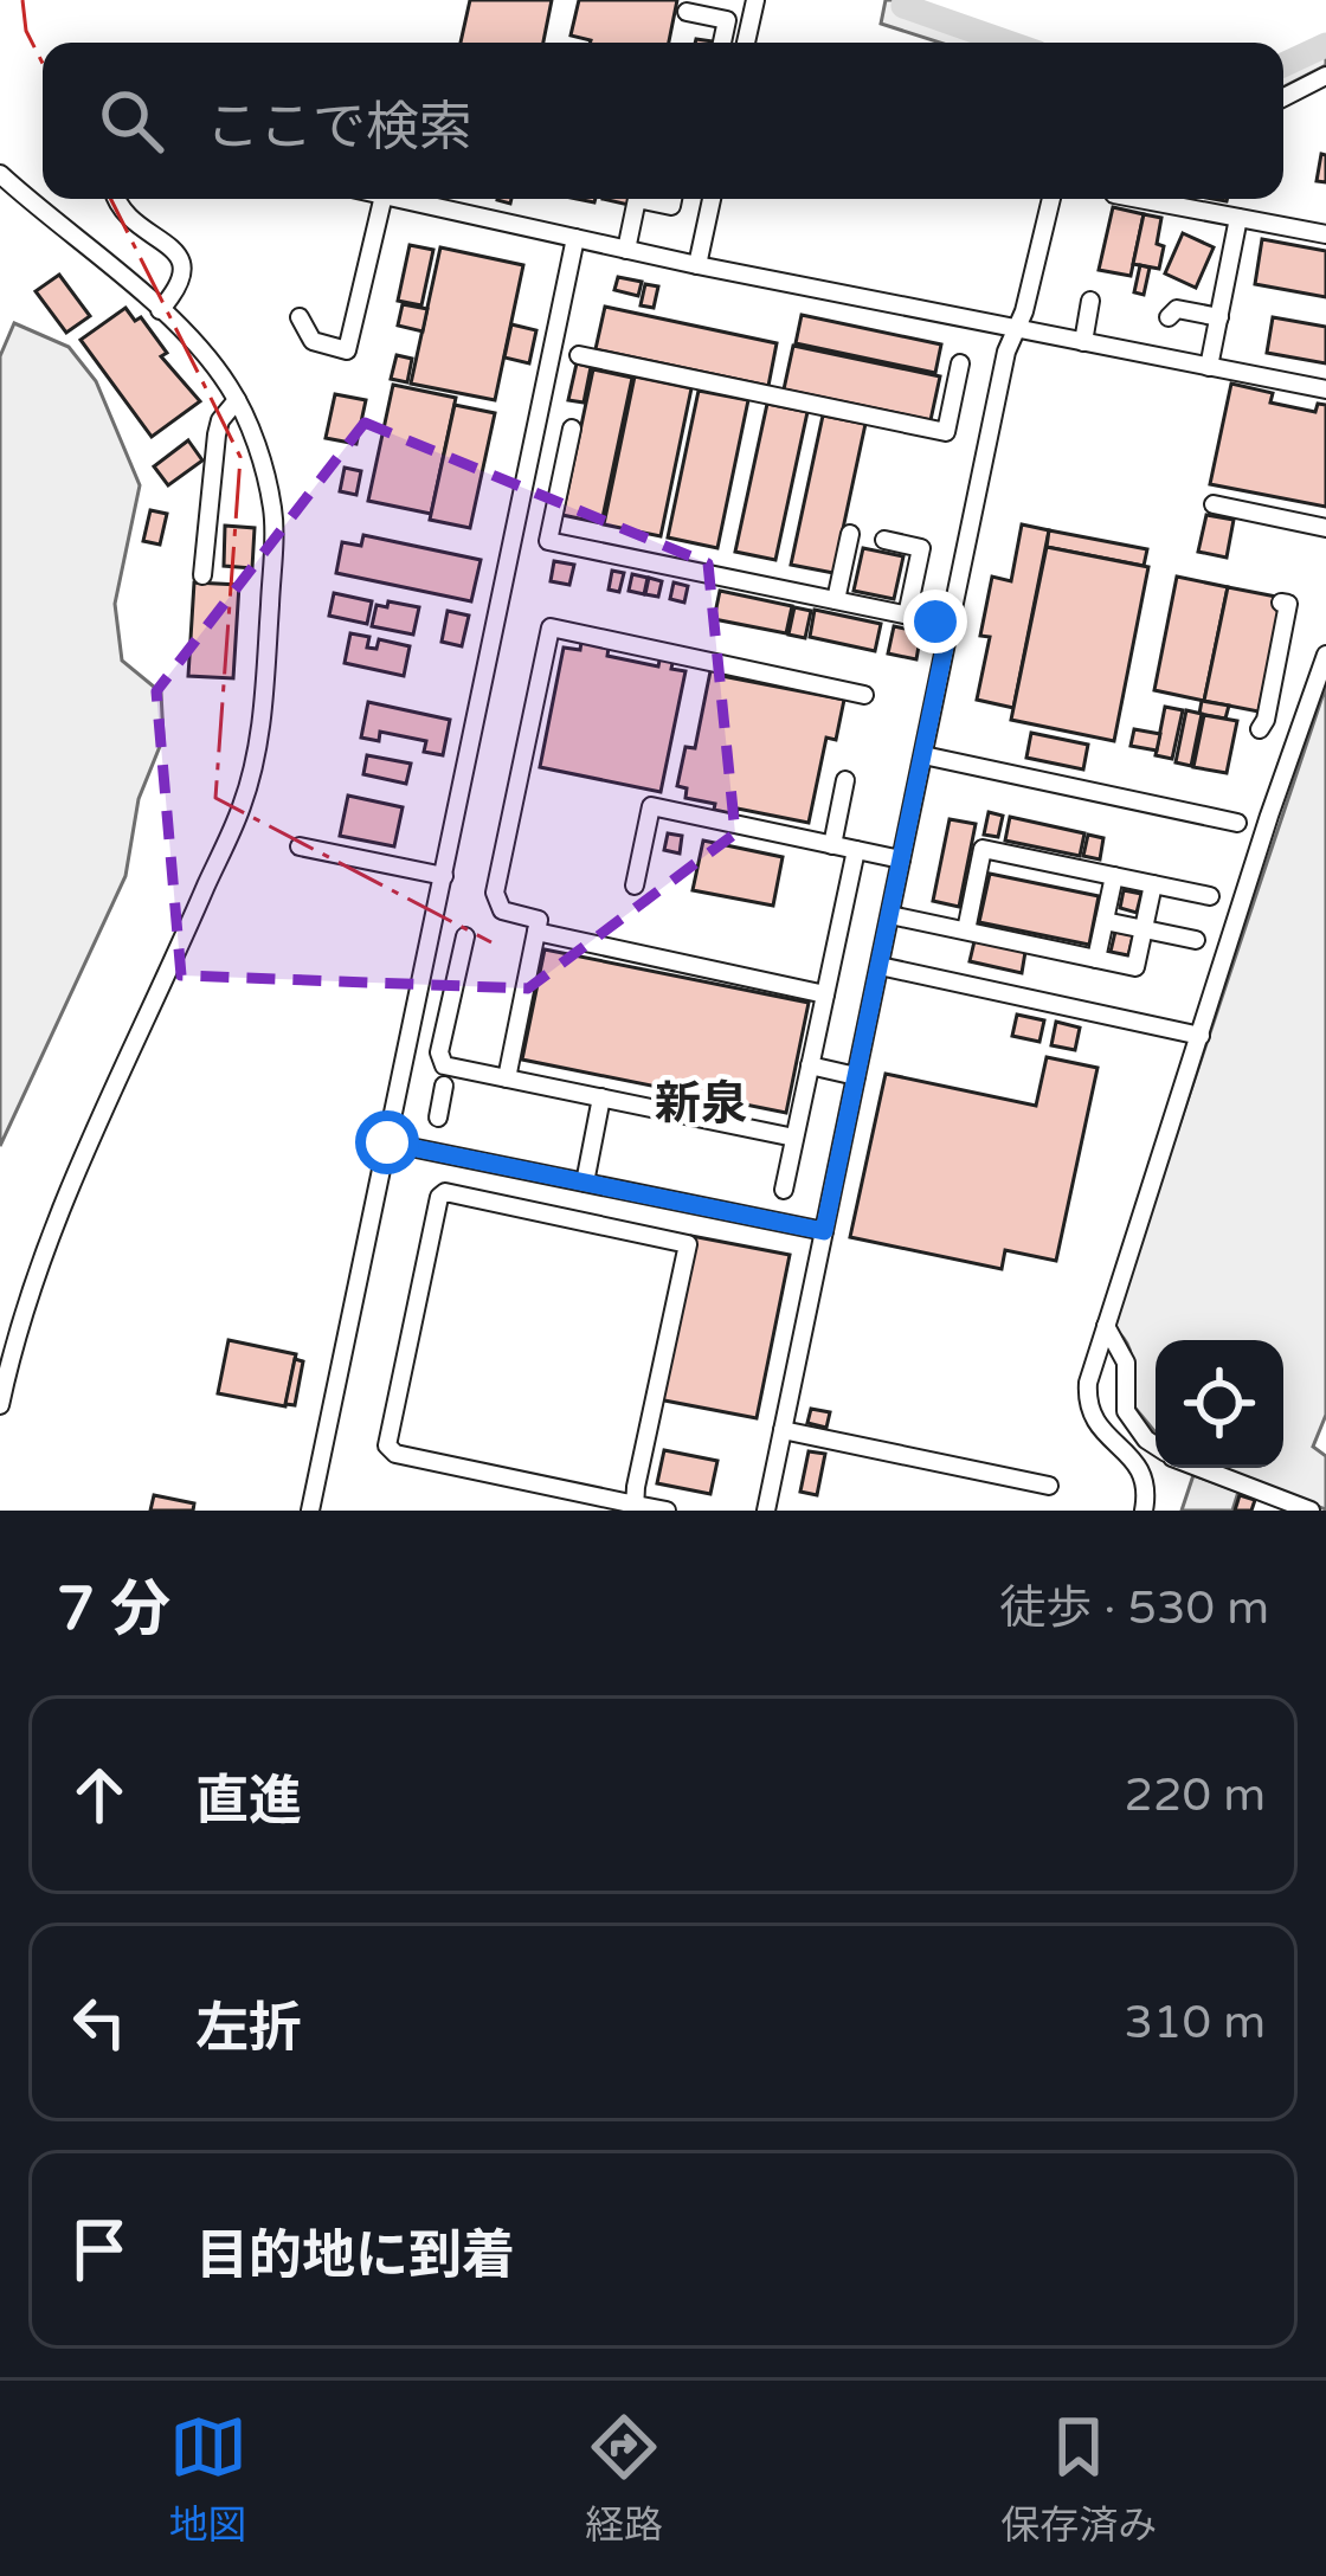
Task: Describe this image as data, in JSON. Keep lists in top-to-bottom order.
{
  "districts": ["新泉"],
  "page": {
    "search": "ここで検索",
    "heading": ["7 分", "徒歩 · 530 m"],
    "list": [
      ["直進", "220 m"],
      ["左折", "310 m"],
      "目的地に到着"
    ],
    "nav": ["地図", "経路", "保存済み"]
  }
}
